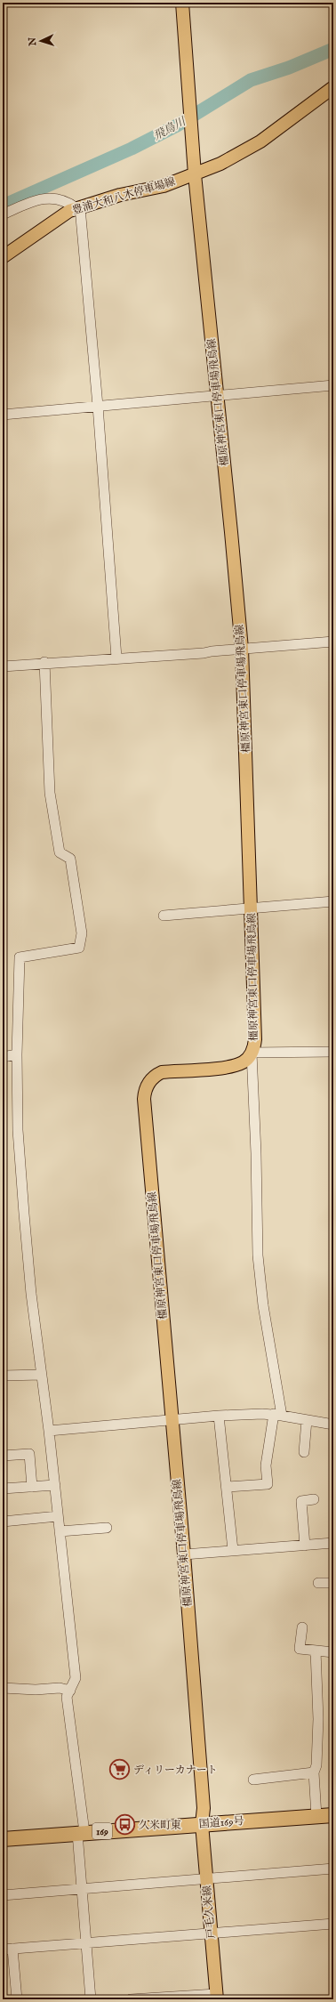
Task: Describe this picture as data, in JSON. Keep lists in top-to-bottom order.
{
  "streets": {
    "highway": ["国道169号", "169"],
    "main road": ["豊浦大和八木停車場線", "橿原神宮東口停車場飛鳥線", "戸毛久米線"]
  },
  "crossings": [
    ["豊浦大和八木停車場線", "橿原神宮東口停車場飛鳥線"],
    ["橿原神宮東口停車場飛鳥線", "国道169号"],
    ["橿原神宮東口停車場飛鳥線", "戸毛久米線"],
    ["国道169号", "戸毛久米線"]
  ],
  "water": ["飛鳥川"],
  "places": {
    "supermarket": ["ディリーカナート"],
    "bus stop": ["久米町東"]
  },
  "north": "left"
}
